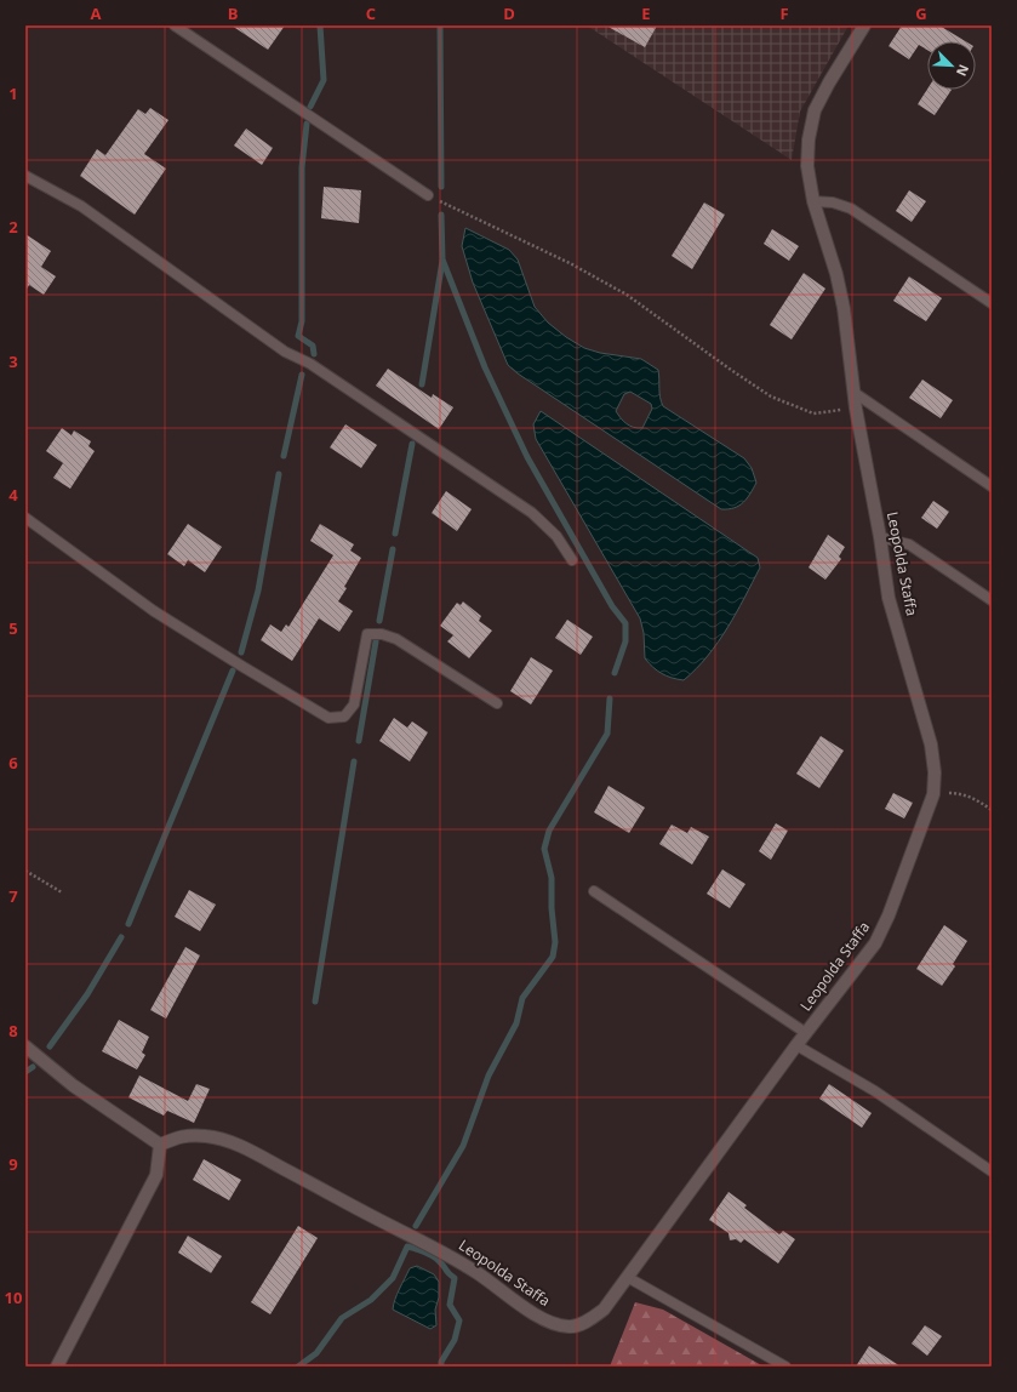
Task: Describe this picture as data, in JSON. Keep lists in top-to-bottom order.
{
  "streets": {
    "street": ["Leopolda Staffa"]
  },
  "north": "bottom right",
  "grid": {
    "columns": [
      "A",
      "B",
      "C",
      "D",
      "E",
      "F",
      "G"
    ],
    "rows": [
      "1",
      "2",
      "3",
      "4",
      "5",
      "6",
      "7",
      "8",
      "9",
      "10"
    ]
  }
}
